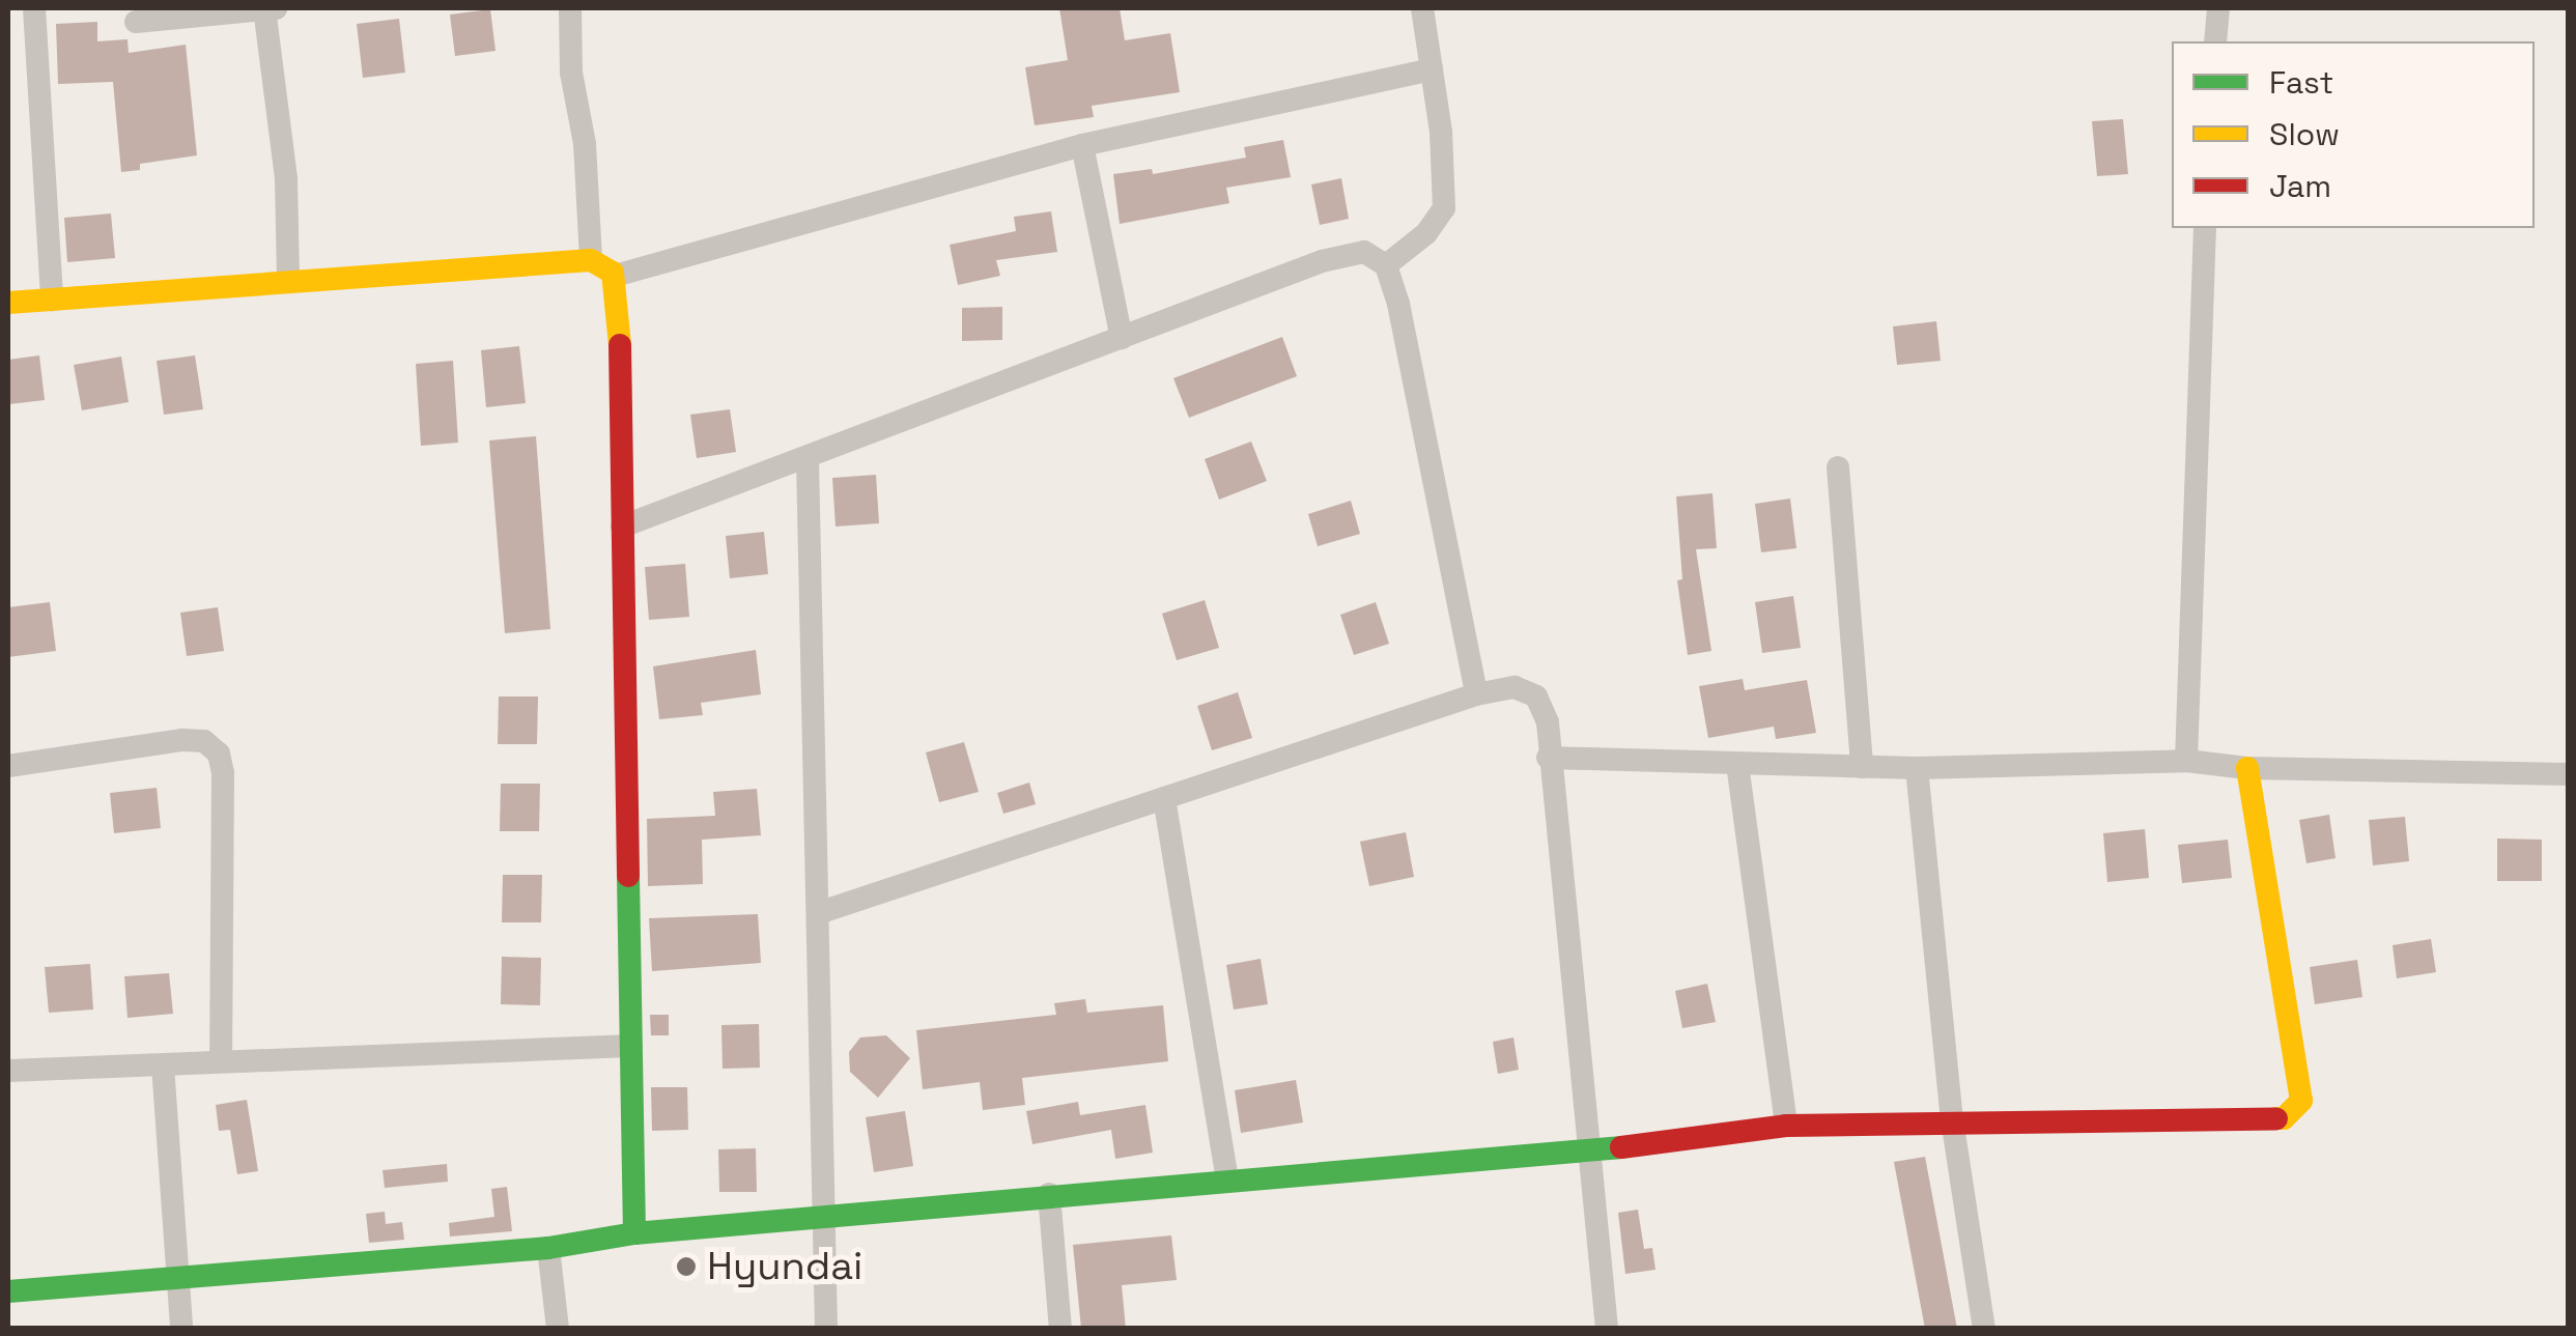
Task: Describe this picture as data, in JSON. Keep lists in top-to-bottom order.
{
  "places": ["Hyundai"],
  "legend": ["Fast", "Slow", "Jam"]
}
